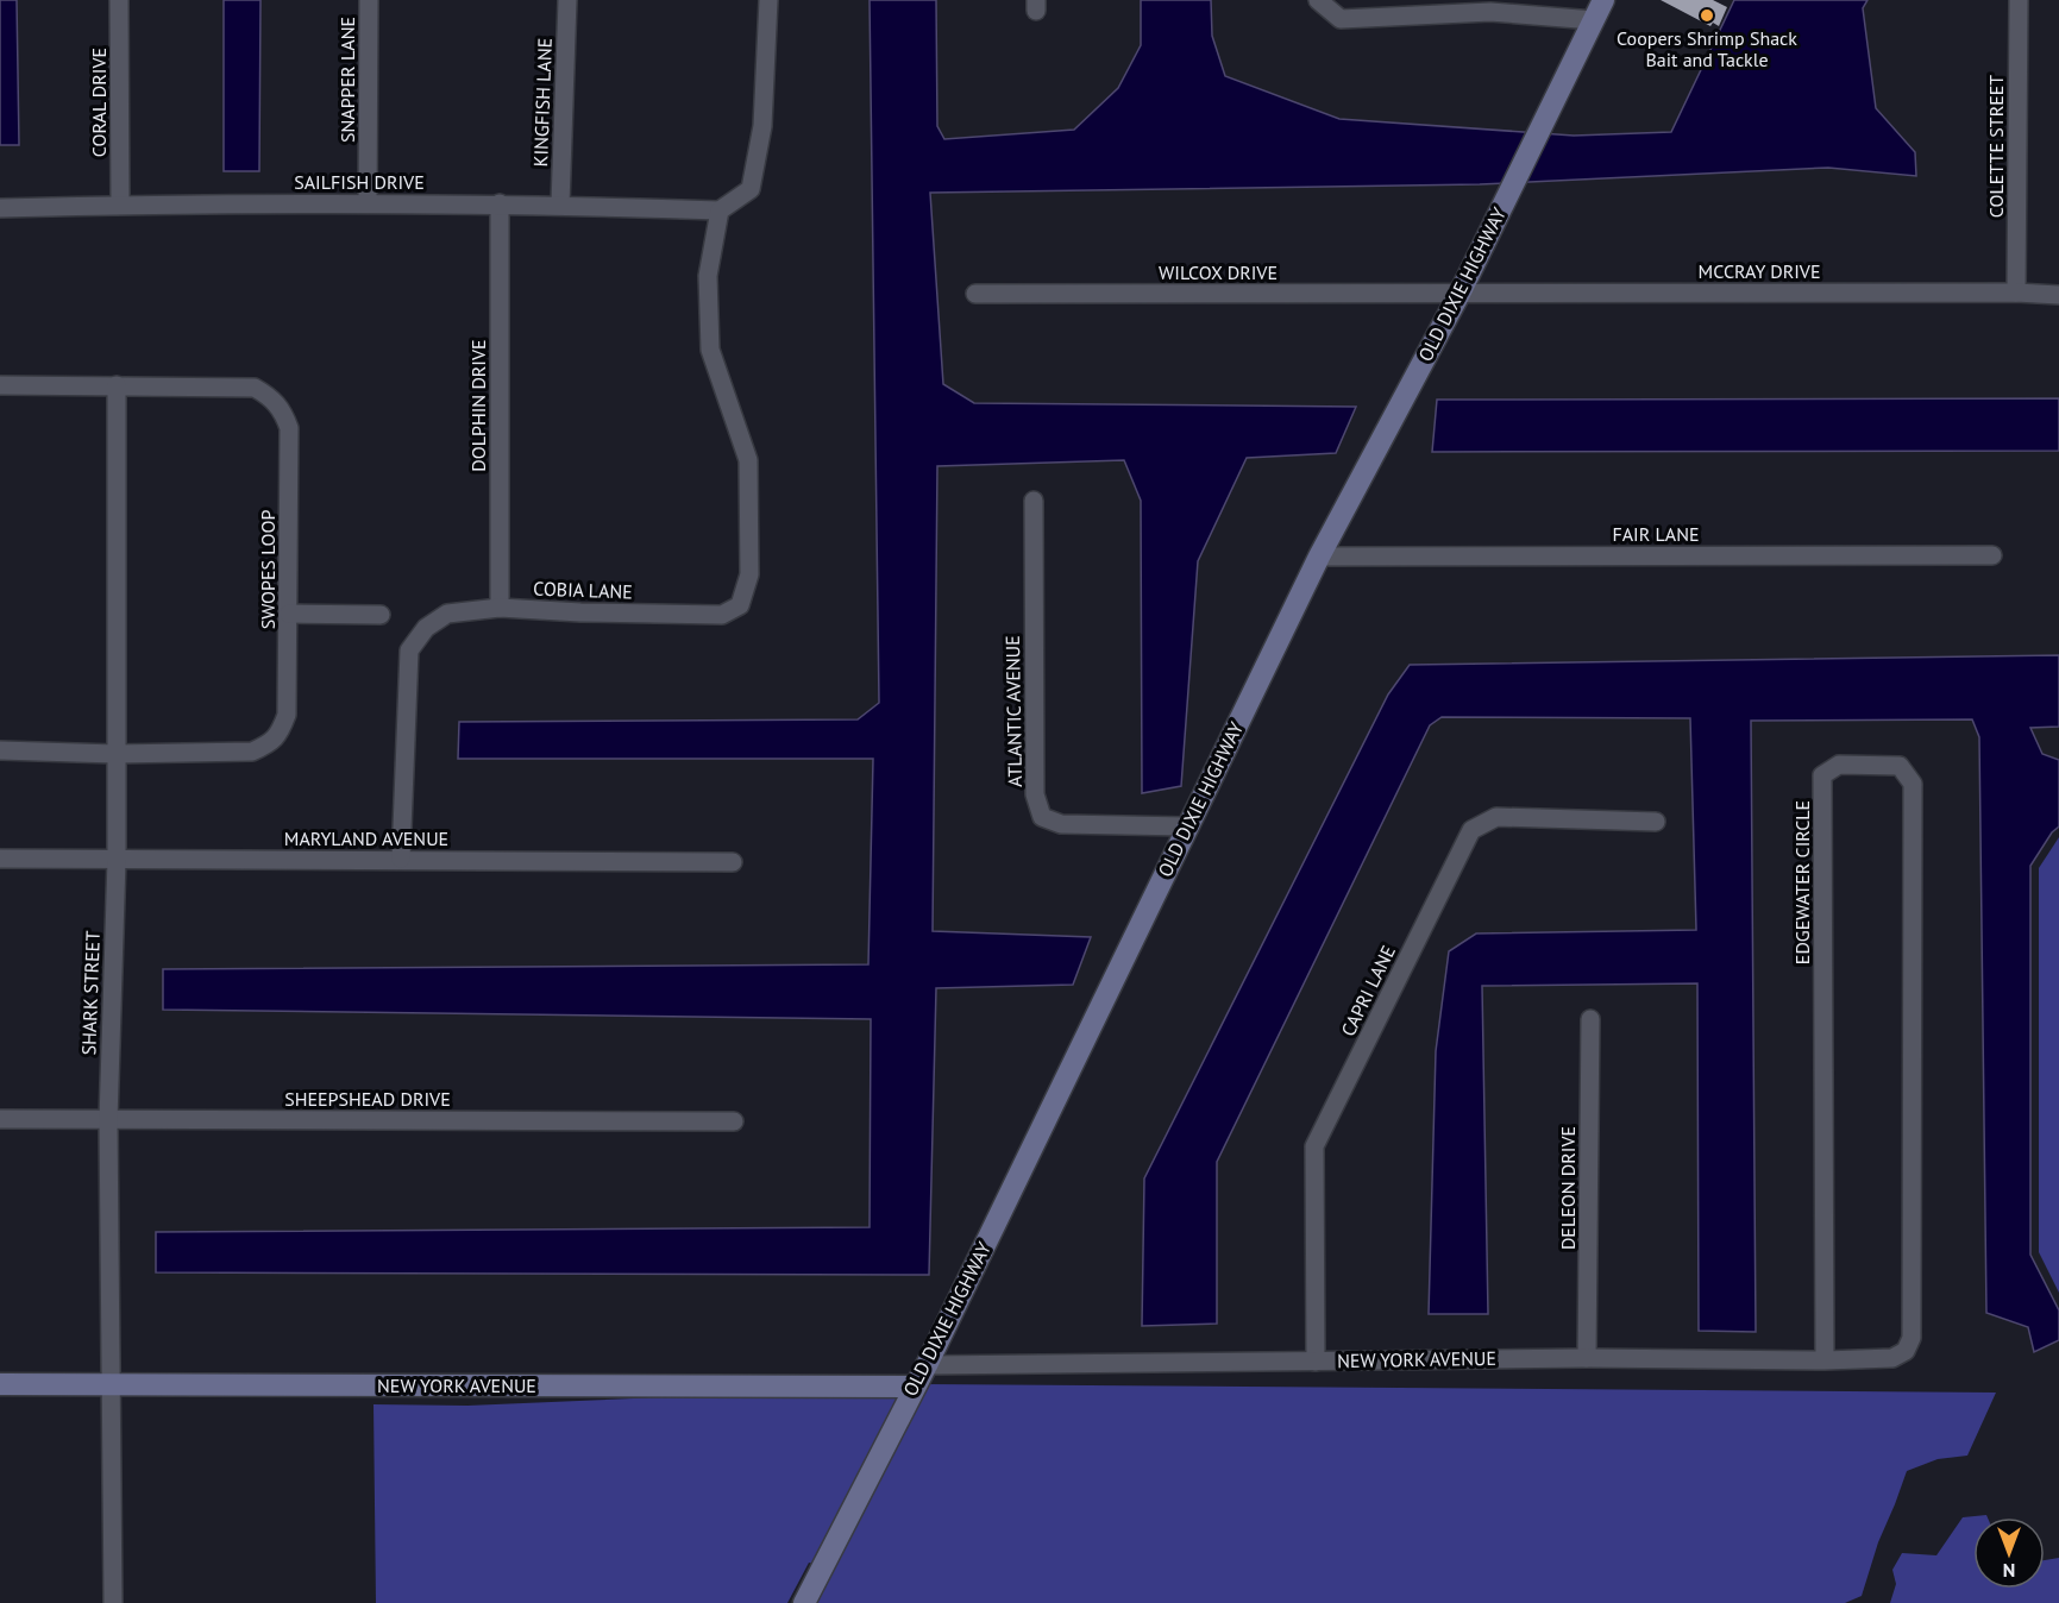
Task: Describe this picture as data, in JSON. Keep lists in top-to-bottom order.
{
  "streets": {
    "street": [
      "SNAPPER LANE",
      "CORAL DRIVE",
      "KINGFISH LANE",
      "COLETTE STREET",
      "SAILFISH DRIVE",
      "MCCRAY DRIVE",
      "WILCOX DRIVE",
      "OLD DIXIE HIGHWAY",
      "DOLPHIN DRIVE",
      "FAIR LANE",
      "SWOPES LOOP",
      "COBIA LANE",
      "ATLANTIC AVENUE",
      "MARYLAND AVENUE",
      "EDGEWATER CIRCLE",
      "CAPRI LANE",
      "SHARK STREET",
      "SHEEPSHEAD DRIVE",
      "DELEON DRIVE",
      "NEW YORK AVENUE"
    ]
  },
  "crossings": [
    ["SNAPPER LANE", "SAILFISH DRIVE"],
    ["CORAL DRIVE", "SAILFISH DRIVE"],
    ["KINGFISH LANE", "SAILFISH DRIVE"],
    ["COLETTE STREET", "MCCRAY DRIVE"],
    ["SAILFISH DRIVE", "DOLPHIN DRIVE"],
    ["SAILFISH DRIVE", "COBIA LANE"],
    ["MCCRAY DRIVE", "WILCOX DRIVE"],
    ["MCCRAY DRIVE", "OLD DIXIE HIGHWAY"],
    ["WILCOX DRIVE", "OLD DIXIE HIGHWAY"],
    ["OLD DIXIE HIGHWAY", "FAIR LANE"],
    ["OLD DIXIE HIGHWAY", "ATLANTIC AVENUE"],
    ["OLD DIXIE HIGHWAY", "NEW YORK AVENUE"],
    ["DOLPHIN DRIVE", "COBIA LANE"],
    ["SWOPES LOOP", "SHARK STREET"],
    ["COBIA LANE", "MARYLAND AVENUE"],
    ["MARYLAND AVENUE", "SHARK STREET"],
    ["EDGEWATER CIRCLE", "NEW YORK AVENUE"],
    ["CAPRI LANE", "NEW YORK AVENUE"],
    ["SHARK STREET", "SHEEPSHEAD DRIVE"],
    ["SHARK STREET", "NEW YORK AVENUE"],
    ["DELEON DRIVE", "NEW YORK AVENUE"]
  ],
  "places": ["Coopers Shrimp Shack Bait and Tackle"],
  "north": "bottom"
}
